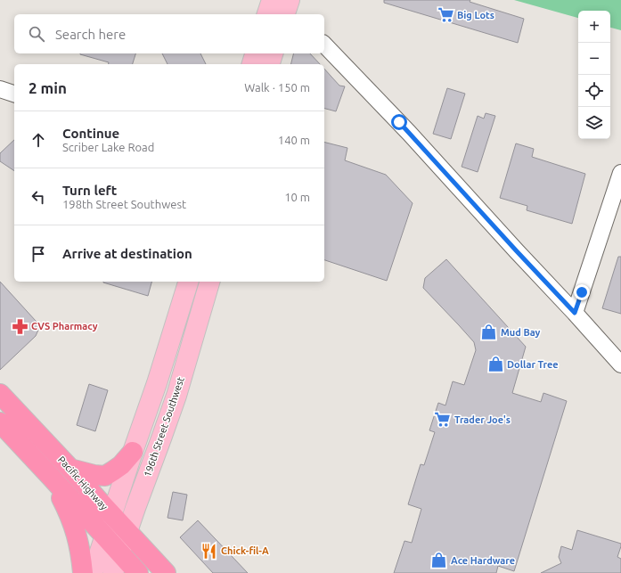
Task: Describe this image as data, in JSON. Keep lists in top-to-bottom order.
{
  "streets": {
    "highway": ["Pacific Highway"],
    "main road": ["196th Street Southwest"]
  },
  "crossings": [
    ["196th Street Southwest", "Pacific Highway"]
  ],
  "places": {
    "supermarket": ["Big Lots", "Trader Joe's"],
    "pharmacy": ["CVS Pharmacy"],
    "shop": ["Mud Bay", "Dollar Tree", "Ace Hardware"],
    "restaurant": ["Chick-fil-A"]
  },
  "page": {
    "map_buttons": ["+", "−"],
    "search": "Search here",
    "heading": ["2 min", "Walk · 150 m"],
    "list": [
      ["Continue", "Scriber Lake Road", "140 m"],
      ["Turn left", "198th Street Southwest", "10 m"],
      "Arrive at destination"
    ]
  }
}
